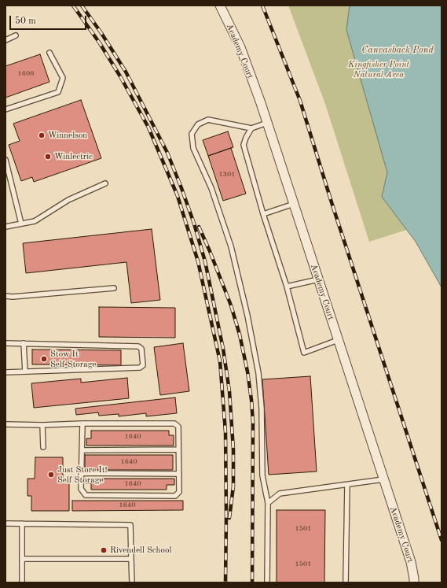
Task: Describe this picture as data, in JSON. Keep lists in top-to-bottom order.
{
  "streets": {
    "street": ["Academy Court"]
  },
  "water": ["Canvasback Pond"],
  "parks": ["Kingfisher Point Natural Area"],
  "places": [
    "Winnelson",
    "Winlectric",
    "Stow It Self Storage",
    "Just Store It! Self Storage",
    "Rivendell School"
  ],
  "house_numbers": [
    "1608",
    "1301",
    "1640",
    "1640",
    "1640",
    "1640",
    "1501",
    "1501"
  ],
  "scale_bar": "50 m"
}
